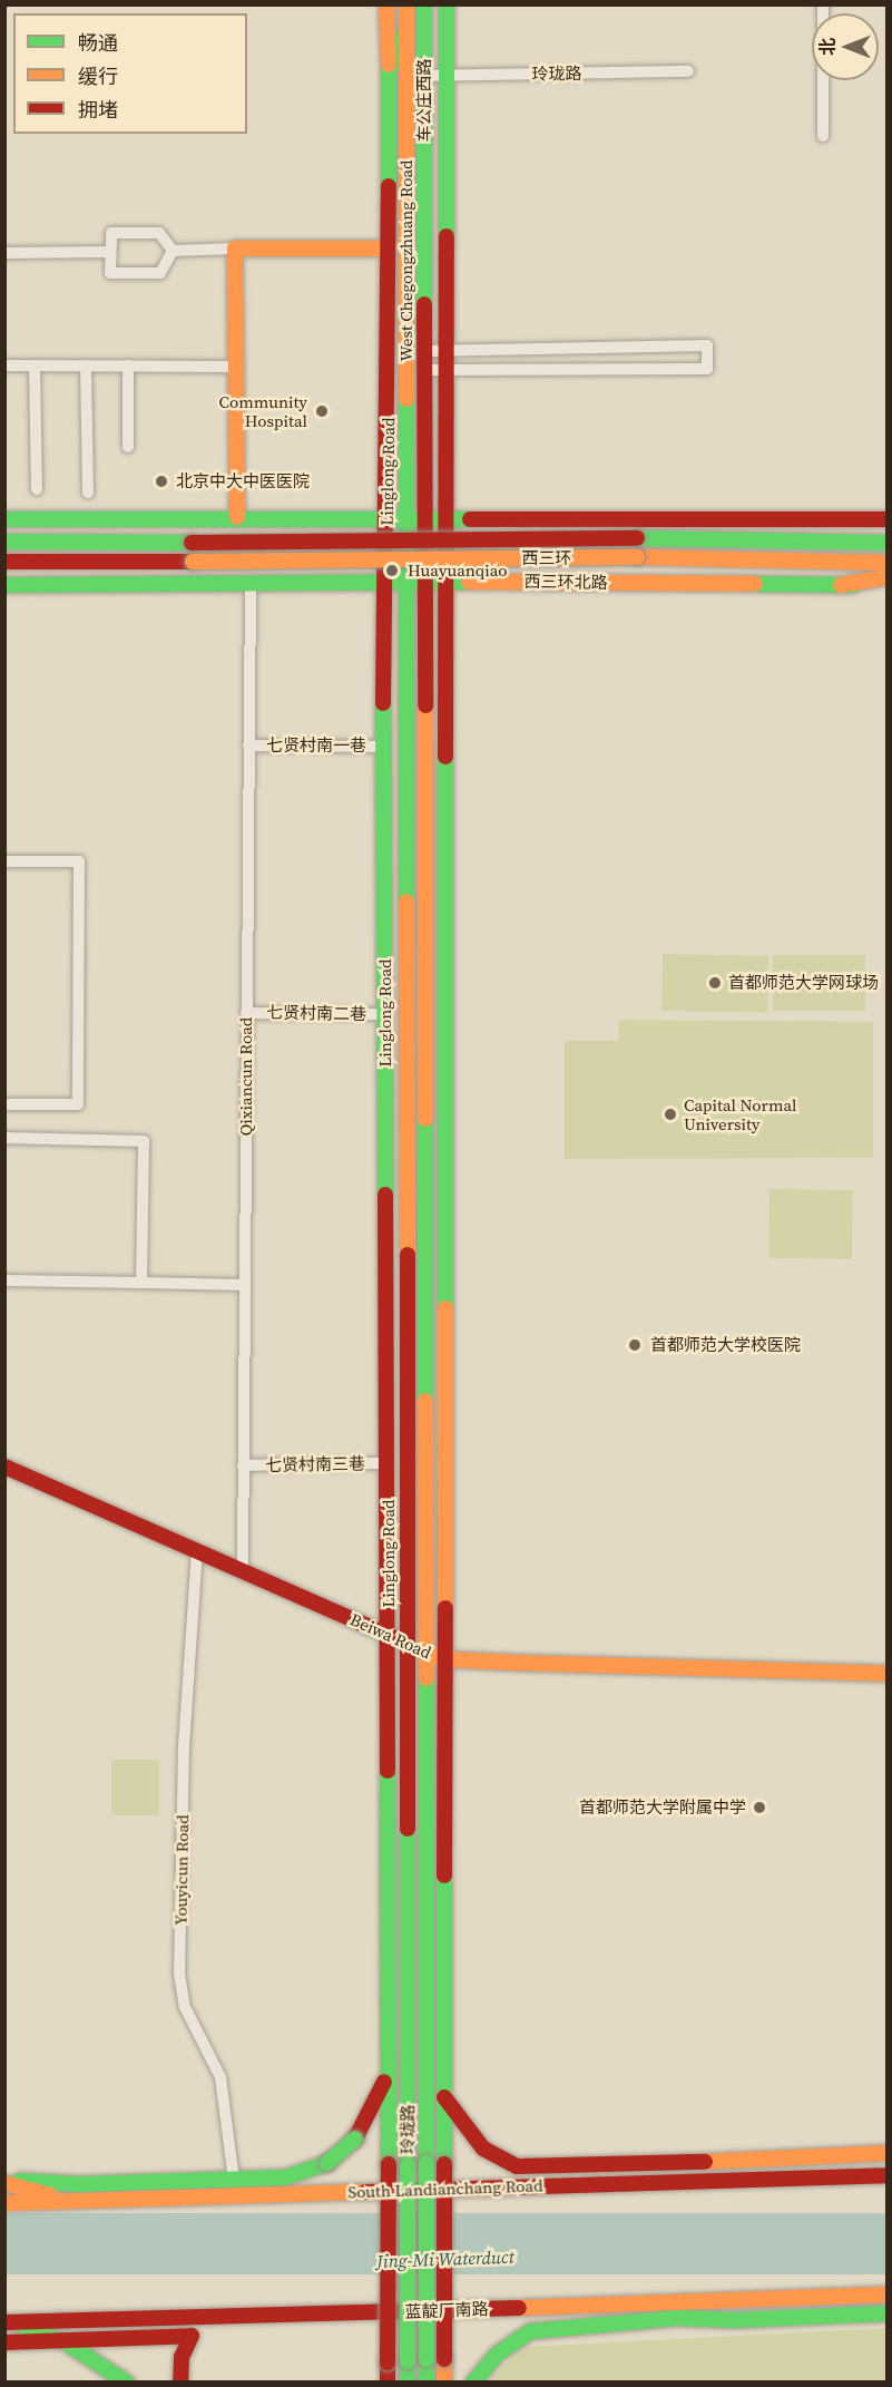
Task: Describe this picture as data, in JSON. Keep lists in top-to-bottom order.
{
  "streets": {
    "main road": [
      "玲珑路",
      "车公庄西路",
      "West Chegongzhuang Road",
      "Linglong Road",
      "西三环",
      "西三环北路",
      "Beiwa Road",
      "South Landianchang Road",
      "蓝靛厂南路"
    ],
    "street": [
      "七贤村南一巷",
      "七贤村南二巷",
      "Qixiancun Road",
      "七贤村南三巷",
      "Youyicun Road"
    ]
  },
  "crossings": [
    ["玲珑路", "车公庄西路"],
    ["玲珑路", "Linglong Road"],
    ["车公庄西路", "西三环北路"],
    ["West Chegongzhuang Road", "Linglong Road"],
    ["Linglong Road", "西三环北路"],
    ["Linglong Road", "七贤村南一巷"],
    ["Linglong Road", "七贤村南二巷"],
    ["Linglong Road", "七贤村南三巷"],
    ["Linglong Road", "Beiwa Road"],
    ["西三环北路", "Qixiancun Road"],
    ["七贤村南一巷", "Qixiancun Road"],
    ["七贤村南二巷", "Qixiancun Road"],
    ["Qixiancun Road", "七贤村南三巷"],
    ["Qixiancun Road", "Beiwa Road"],
    ["Beiwa Road", "Youyicun Road"]
  ],
  "water": ["Jing-Mi Waterduct"],
  "places": [
    "Community Hospital",
    "北京中大中医医院",
    "Huayuanqiao",
    "首都师范大学网球场",
    "Capital Normal University",
    "首都师范大学校医院",
    "首都师范大学附属中学"
  ],
  "legend": ["畅通", "缓行", "拥堵"],
  "north": "left"
}
